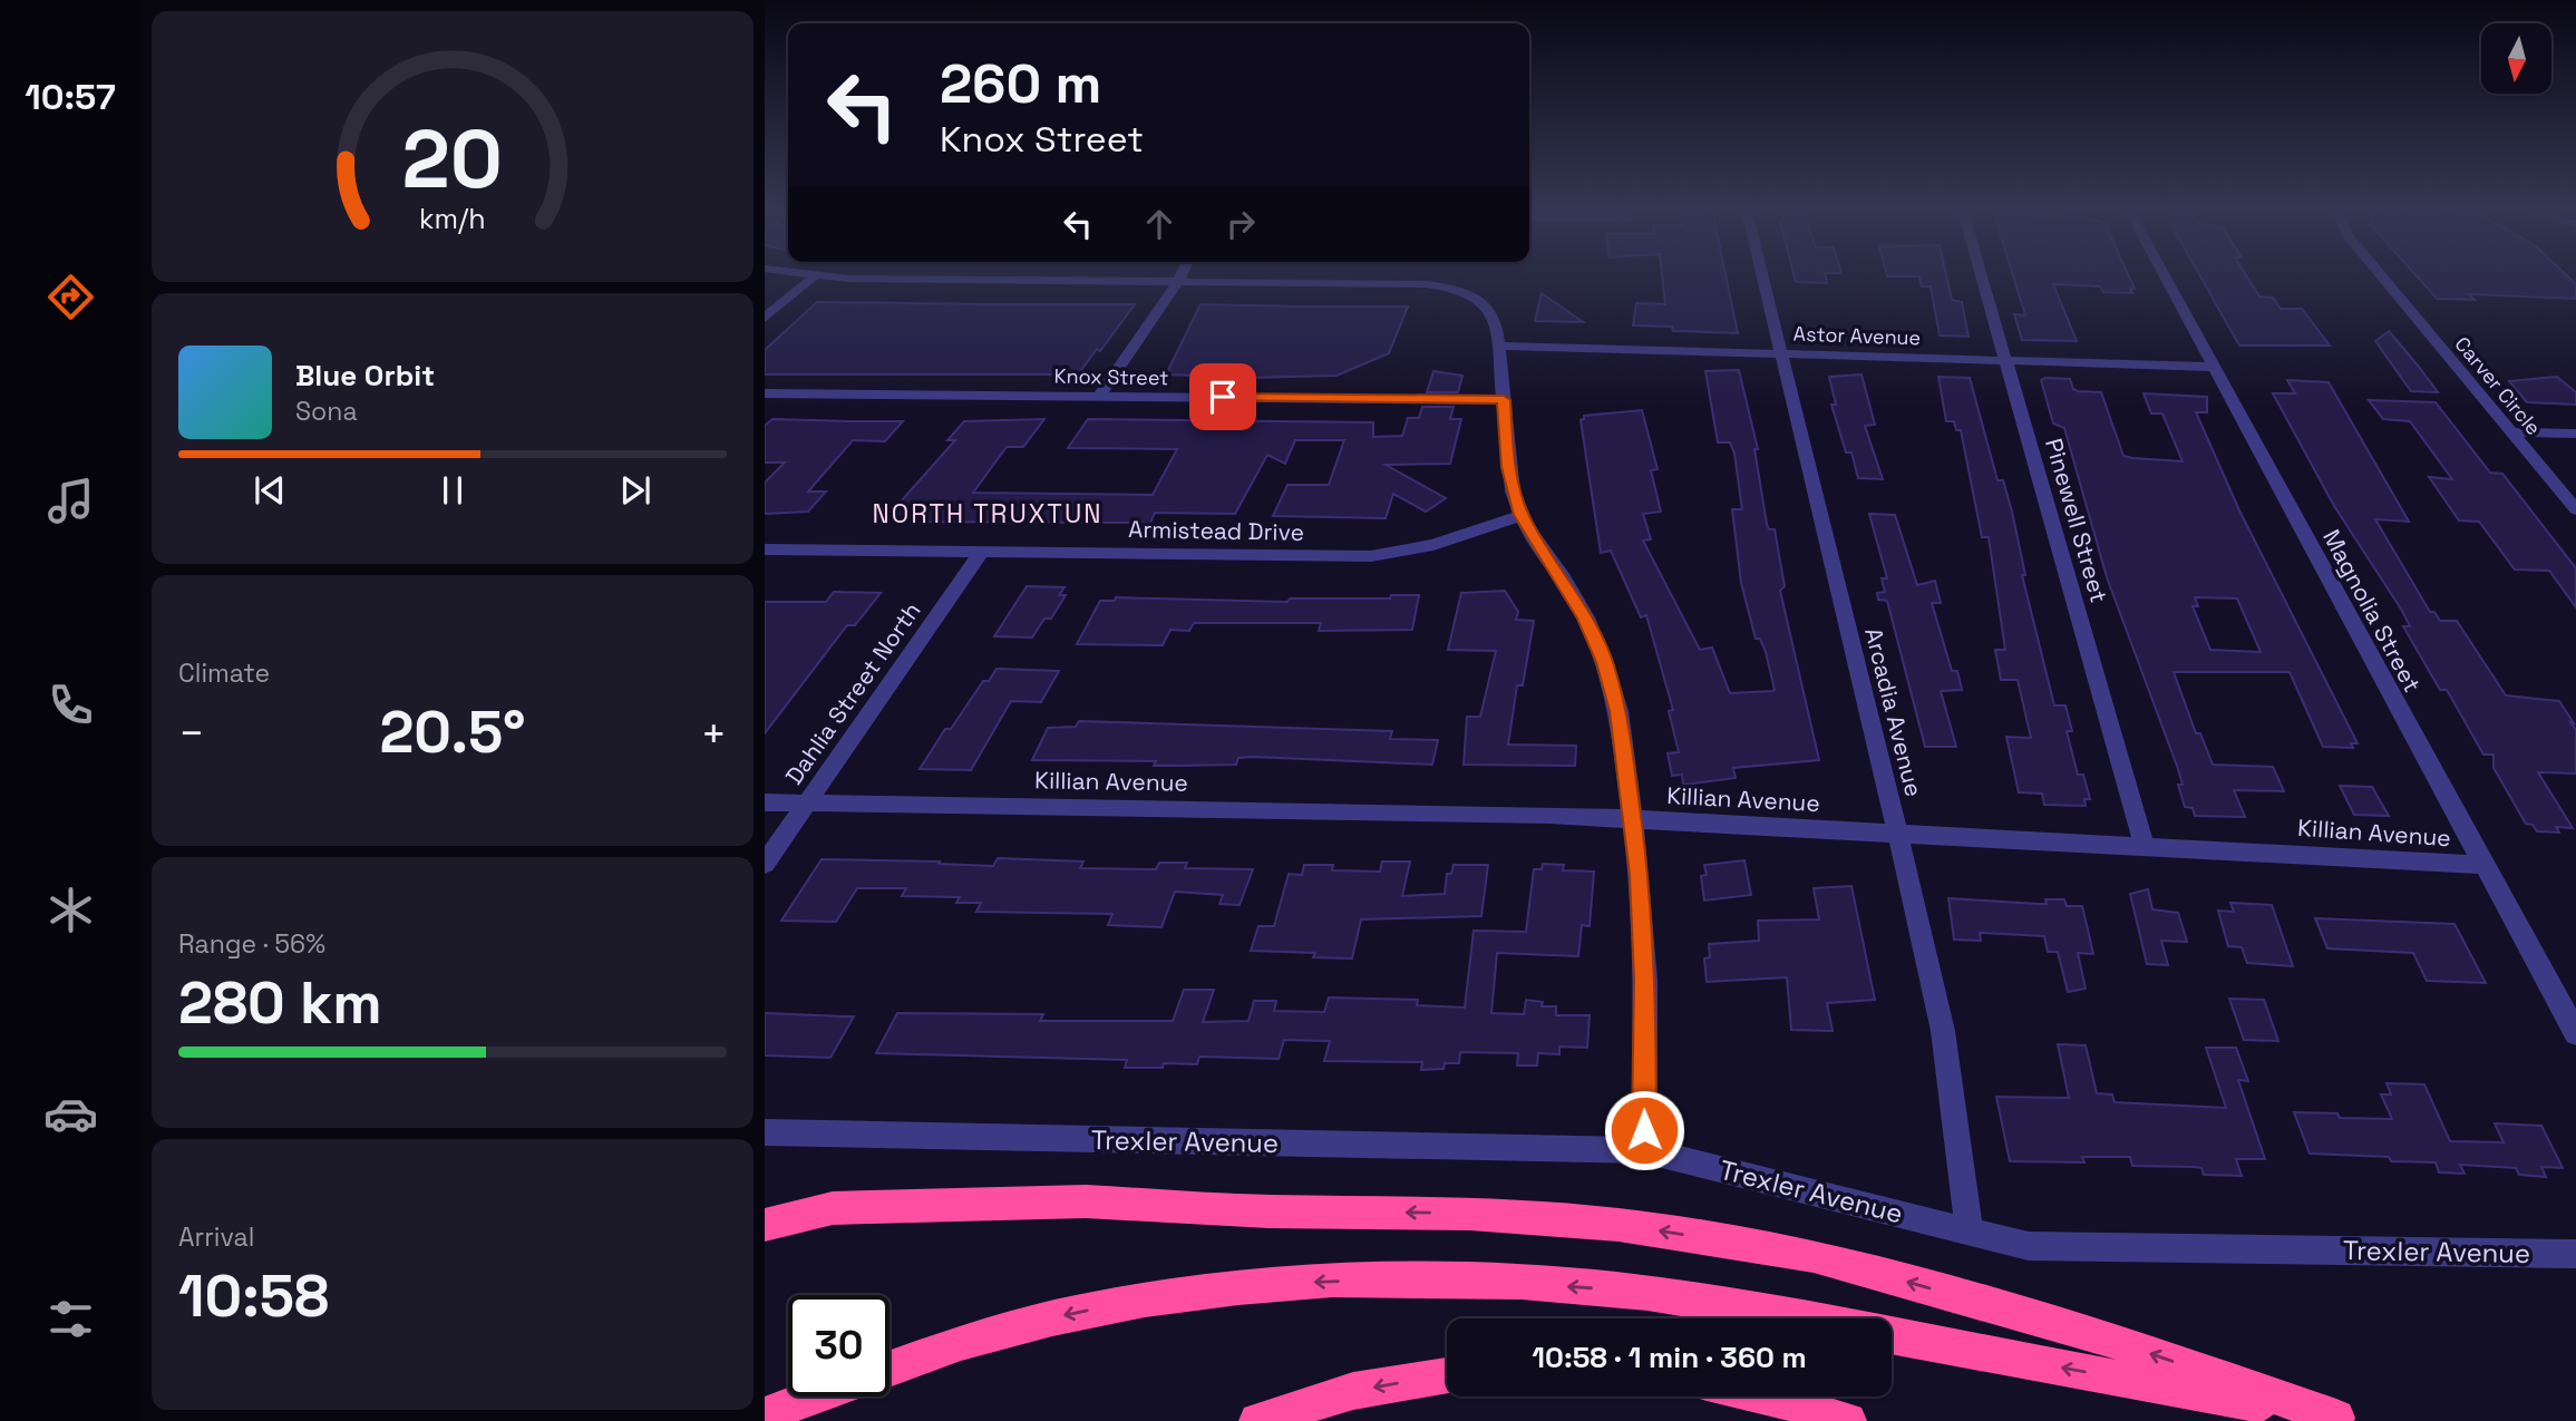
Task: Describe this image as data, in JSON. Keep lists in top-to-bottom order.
{
  "streets": {
    "street": [
      "Astor Avenue",
      "Knox Street",
      "Carver Circle",
      "Pinewell Street",
      "Armistead Drive",
      "Magnolia Street",
      "Dahlia Street North",
      "Arcadia Avenue",
      "Killian Avenue",
      "Trexler Avenue"
    ]
  },
  "crossings": [
    ["Astor Avenue", "Pinewell Street"],
    ["Astor Avenue", "Magnolia Street"],
    ["Astor Avenue", "Arcadia Avenue"],
    ["Pinewell Street", "Killian Avenue"],
    ["Armistead Drive", "Dahlia Street North"],
    ["Magnolia Street", "Killian Avenue"],
    ["Dahlia Street North", "Killian Avenue"],
    ["Arcadia Avenue", "Killian Avenue"],
    ["Arcadia Avenue", "Trexler Avenue"]
  ],
  "districts": ["NORTH TRUXTUN"],
  "north": "bottom",
  "page": {
    "tabs": "10:57",
    "turn": ["260 m", "Knox Street"],
    "song": ["Blue Orbit", "Sona"],
    "tile": [
      "Climate",
      ["Range · 56%", "280 km"],
      ["Arrival", "10:58"]
    ],
    "heat": ["−", "20.5°", "+"],
    "limit": "30",
    "trip": "10:58 · 1 min · 360 m",
    "gauge": ["20", "km/h"]
  }
}
